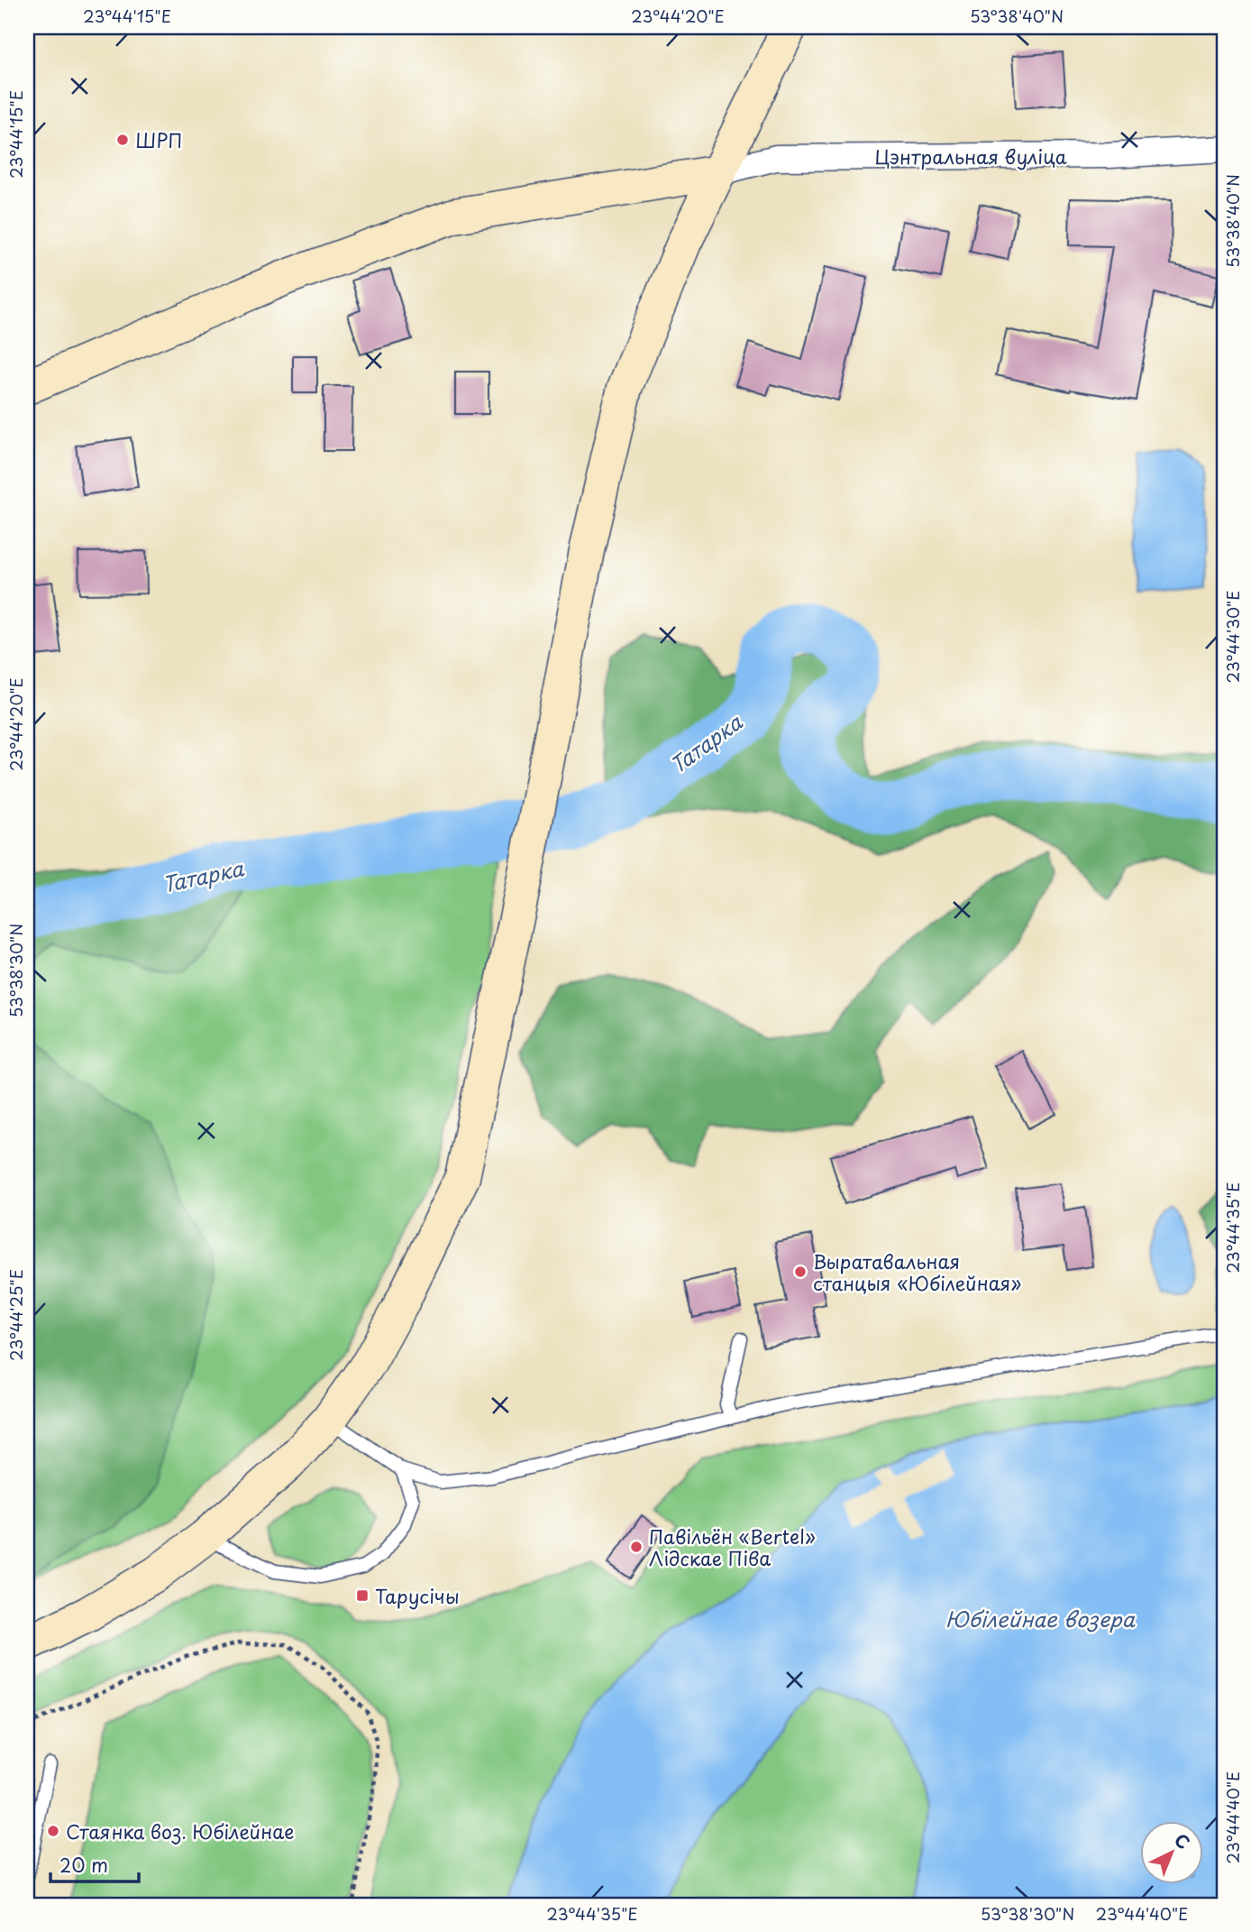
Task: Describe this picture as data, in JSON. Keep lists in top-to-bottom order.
{
  "streets": {
    "street": ["Цэнтральная вуліца"]
  },
  "water": ["Татарка", "Юбілейнае возера"],
  "places": {
    "other": [
      "ШРП",
      "Выратавальная станцыя «Юбілейная»",
      "Павільён «Bertel» Лідскае Піва",
      "Стаянка воз. Юбілейнае"
    ],
    "transit": ["Тарусічы"]
  },
  "scale_bar": "20 m",
  "north": "top right",
  "coordinates": [
    "23°44'15\"E",
    "23°44'20\"E",
    "53°38'40\"N",
    "23°44'30\"E",
    "53°38'30\"N",
    "23°44'35\"E",
    "23°44'25\"E",
    "23°44'40\"E"
  ]
}
